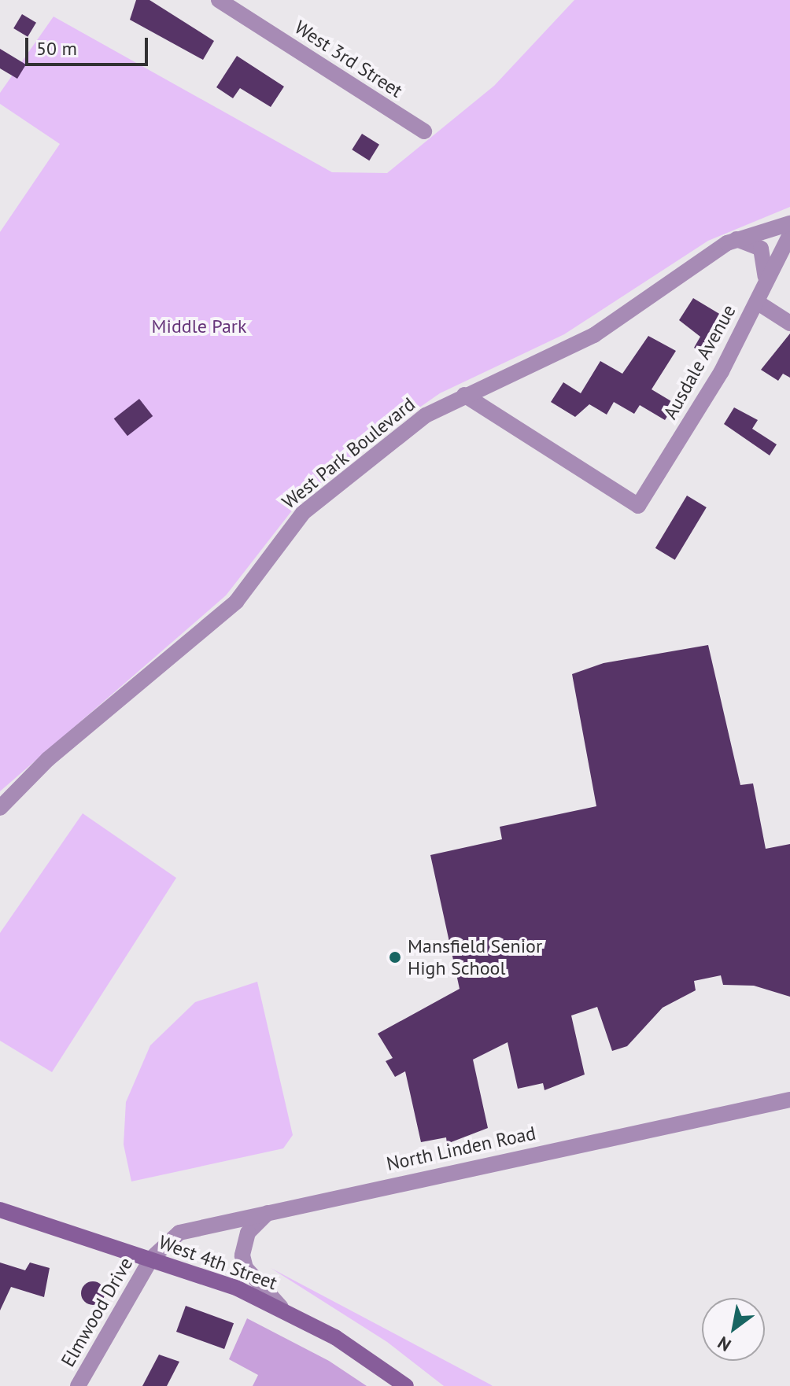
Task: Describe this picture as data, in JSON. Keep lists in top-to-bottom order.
{
  "streets": {
    "main road": ["West 4th Street"],
    "street": [
      "West 3rd Street",
      "Ausdale Avenue",
      "West Park Boulevard",
      "North Linden Road",
      "Elmwood Drive"
    ]
  },
  "crossings": [
    ["Ausdale Avenue", "West Park Boulevard"],
    ["North Linden Road", "West 4th Street"],
    ["North Linden Road", "Elmwood Drive"],
    ["West 4th Street", "Elmwood Drive"]
  ],
  "parks": ["Middle Park"],
  "places": ["Mansfield Senior High School"],
  "scale_bar": "50 m",
  "north": "bottom left"
}
